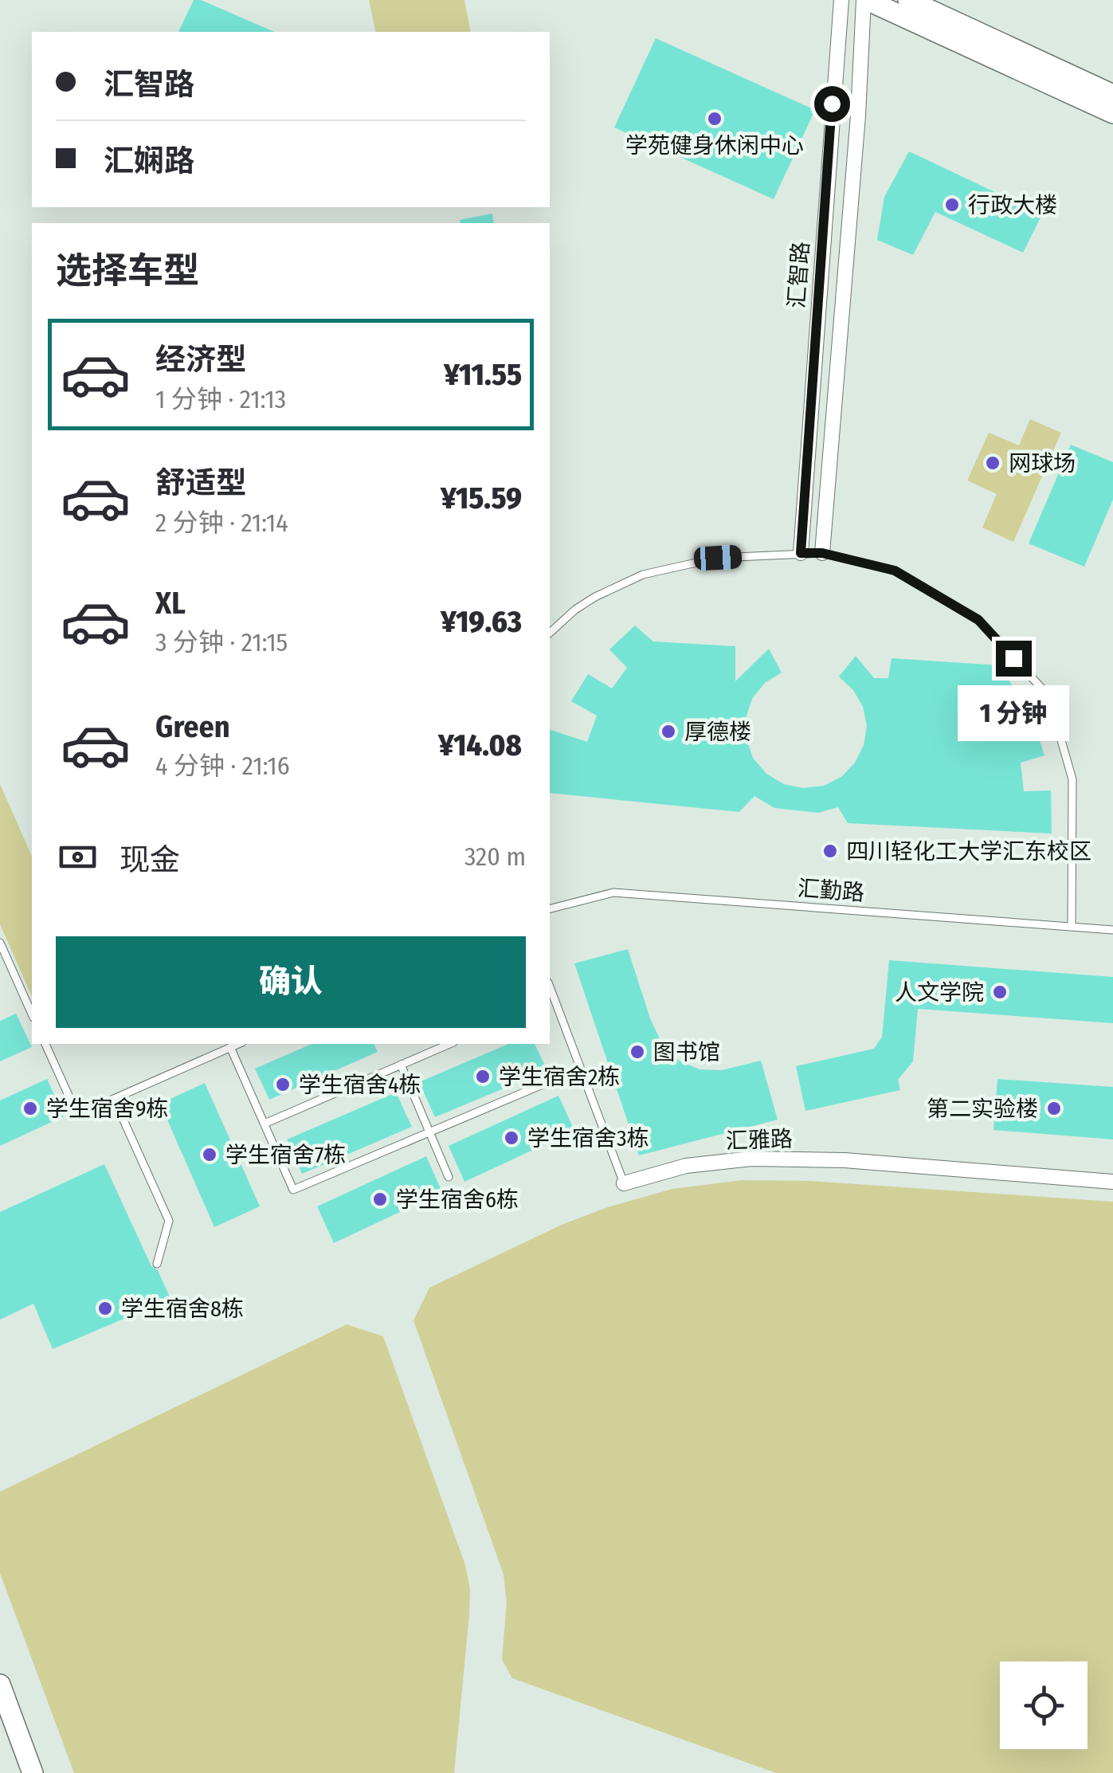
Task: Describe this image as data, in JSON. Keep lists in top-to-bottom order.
{
  "streets": {
    "street": ["汇智路", "汇雅路"],
    "lane": ["汇勤路"]
  },
  "places": [
    "学苑健身休闲中心",
    "行政大楼",
    "网球场",
    "厚德楼",
    "四川轻化工大学汇东校区",
    "人文学院",
    "图书馆",
    "学生宿舍2栋",
    "学生宿舍4栋",
    "学生宿舍9栋",
    "第二实验楼",
    "学生宿舍3栋",
    "学生宿舍7栋",
    "学生宿舍6栋",
    "学生宿舍8栋"
  ],
  "page": {
    "banner": ["汇智路", "汇娴路"],
    "heading": "选择车型",
    "list": [
      {
        "name": "经济型",
        "note": "1 分钟 · 21:13",
        "value": "¥11.55"
      },
      {
        "name": "舒适型",
        "note": "2 分钟 · 21:14",
        "value": "¥15.59"
      },
      {
        "name": "XL",
        "note": "3 分钟 · 21:15",
        "value": "¥19.63"
      },
      {
        "name": "Green",
        "note": "4 分钟 · 21:16",
        "value": "¥14.08"
      }
    ],
    "bubble": "1 分钟",
    "pay": ["现金", "320 m"],
    "buttons": "确认"
  }
}
